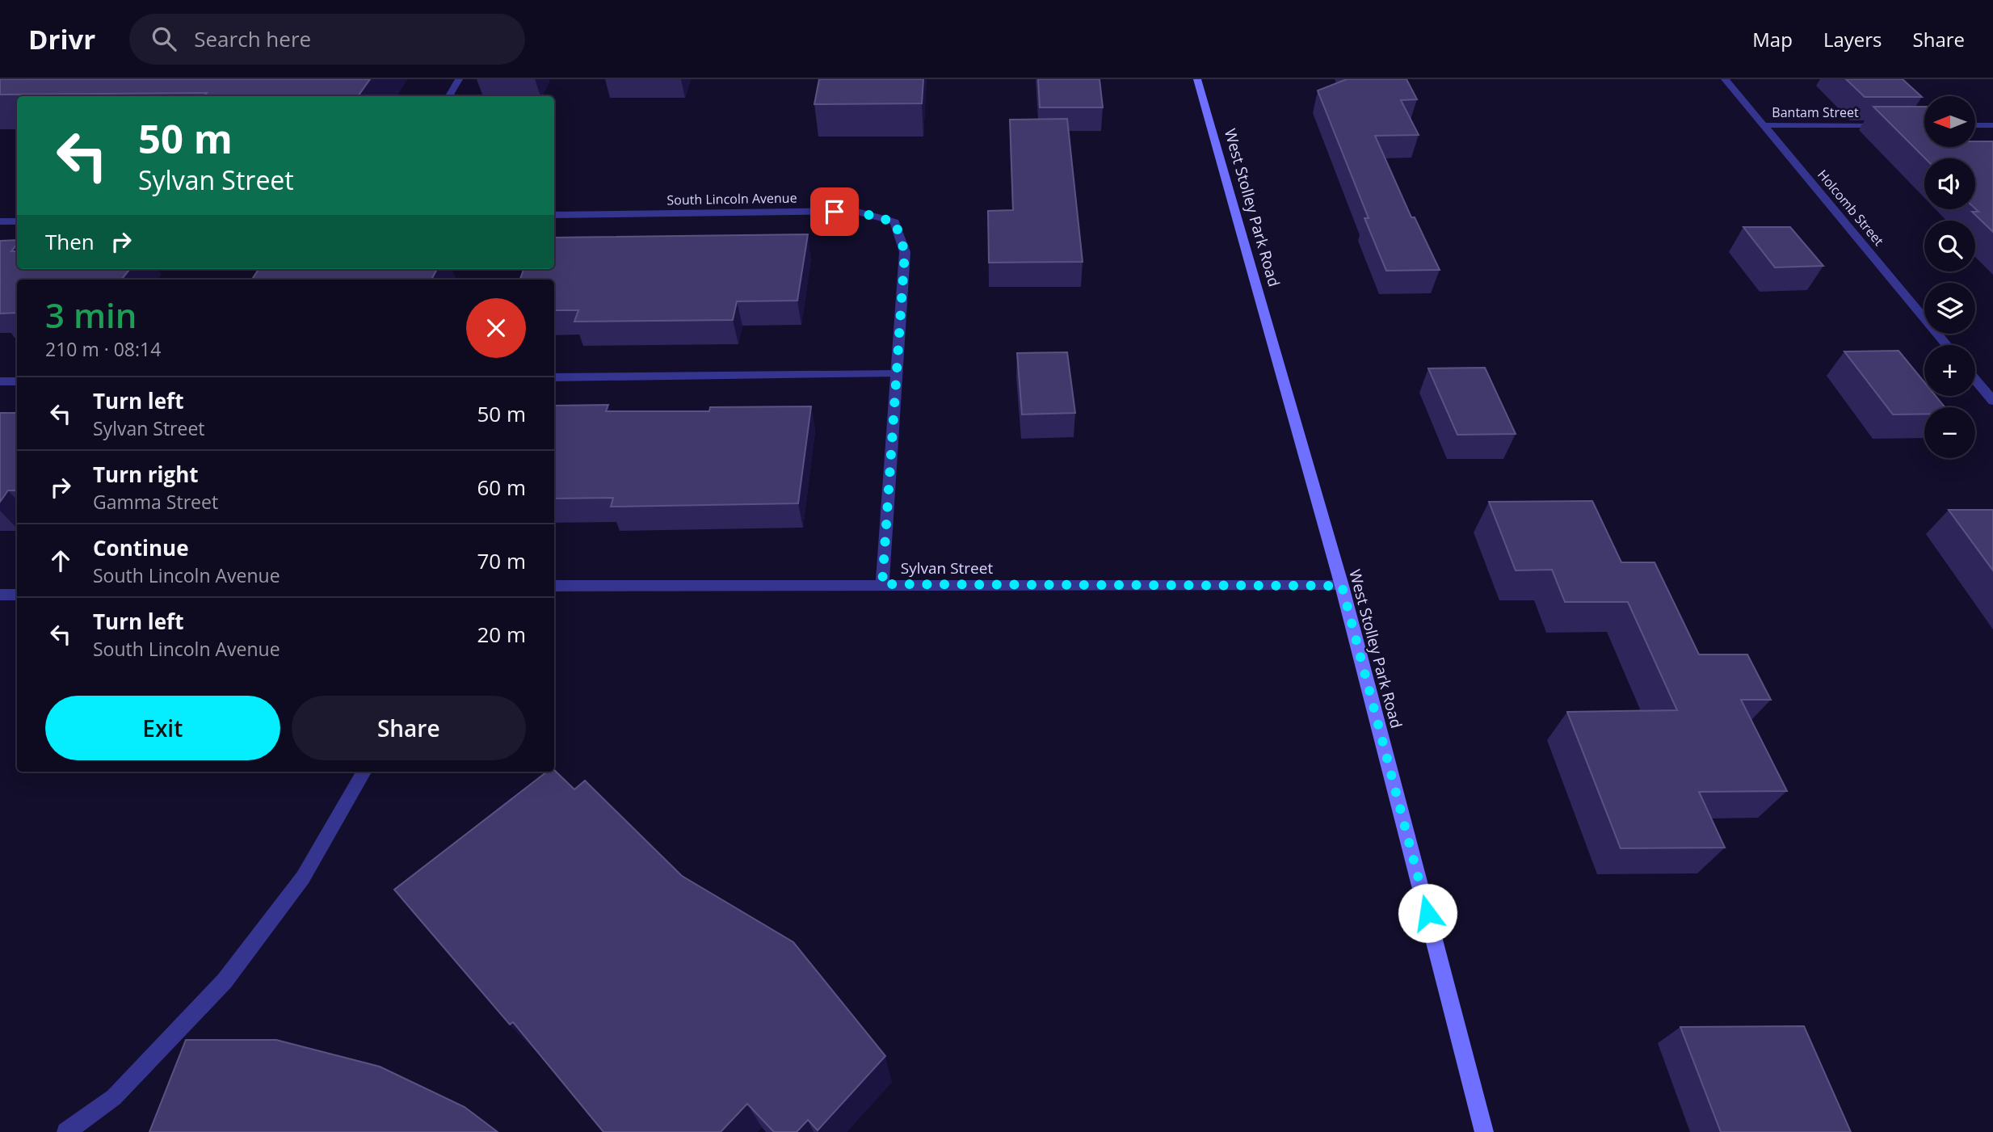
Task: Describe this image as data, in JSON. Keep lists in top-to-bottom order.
{
  "streets": {
    "main road": ["West Stolley Park Road"],
    "street": [
      "Bantam Street",
      "South Lincoln Avenue",
      "Holcomb Street",
      "Sylvan Street"
    ]
  },
  "crossings": [
    ["Bantam Street", "Holcomb Street"],
    ["West Stolley Park Road", "Sylvan Street"]
  ],
  "north": "left",
  "page": {
    "header": "Drivr",
    "search": "Search here",
    "nav": ["Map", "Layers", "Share"],
    "map_buttons": ["+", "−"],
    "turn": ["50 m", "Sylvan Street"],
    "then": "Then",
    "heading": ["3 min", "210 m · 08:14"],
    "list": [
      {
        "name": "Turn left",
        "note": "Sylvan Street",
        "value": "50 m"
      },
      {
        "name": "Turn right",
        "note": "Gamma Street",
        "value": "60 m"
      },
      {
        "name": "Continue",
        "note": "South Lincoln Avenue",
        "value": "70 m"
      },
      {
        "name": "Turn left",
        "note": "South Lincoln Avenue",
        "value": "20 m"
      }
    ],
    "buttons": ["Exit", "Share"]
  }
}
